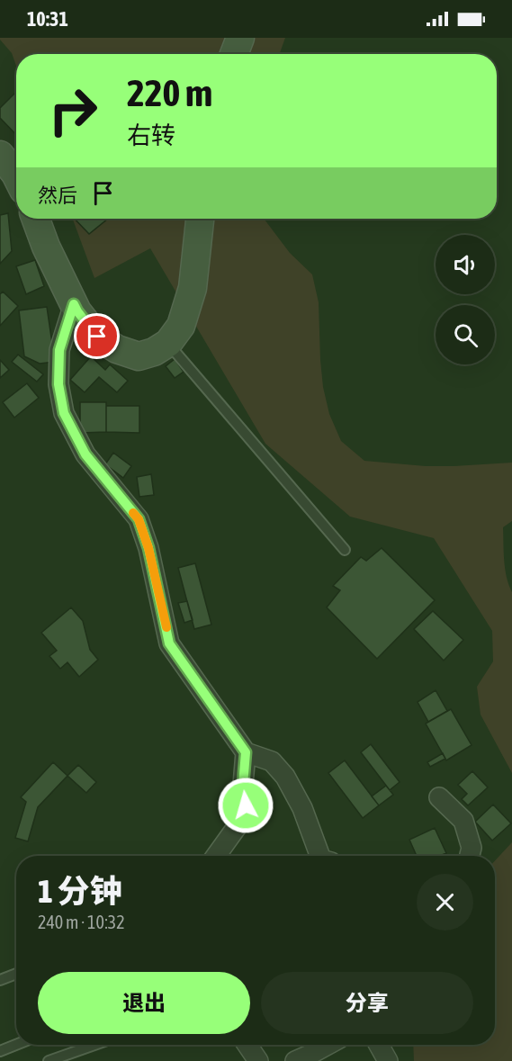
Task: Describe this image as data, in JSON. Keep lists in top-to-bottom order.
{
  "page": {
    "status": "10:31",
    "turn": ["220 m", "右转"],
    "then": "然后",
    "heading": ["1 分钟", "240 m · 10:32"],
    "buttons": ["退出", "分享"]
  }
}
